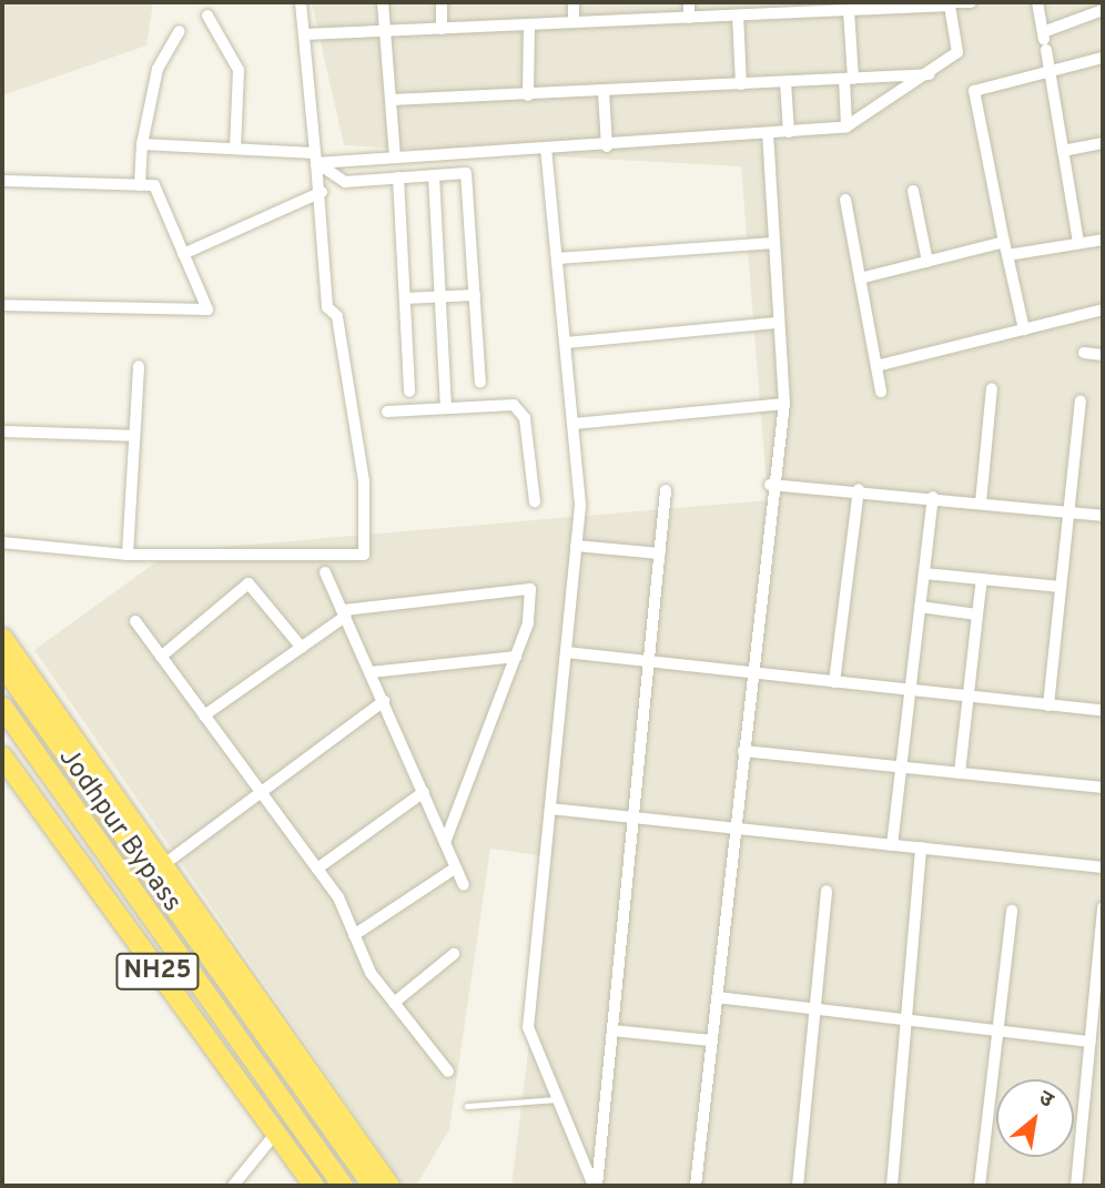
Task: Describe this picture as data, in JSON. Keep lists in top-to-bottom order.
{
  "streets": {
    "highway": ["Jodhpur Bypass", "NH25"]
  },
  "north": "top right"
}
